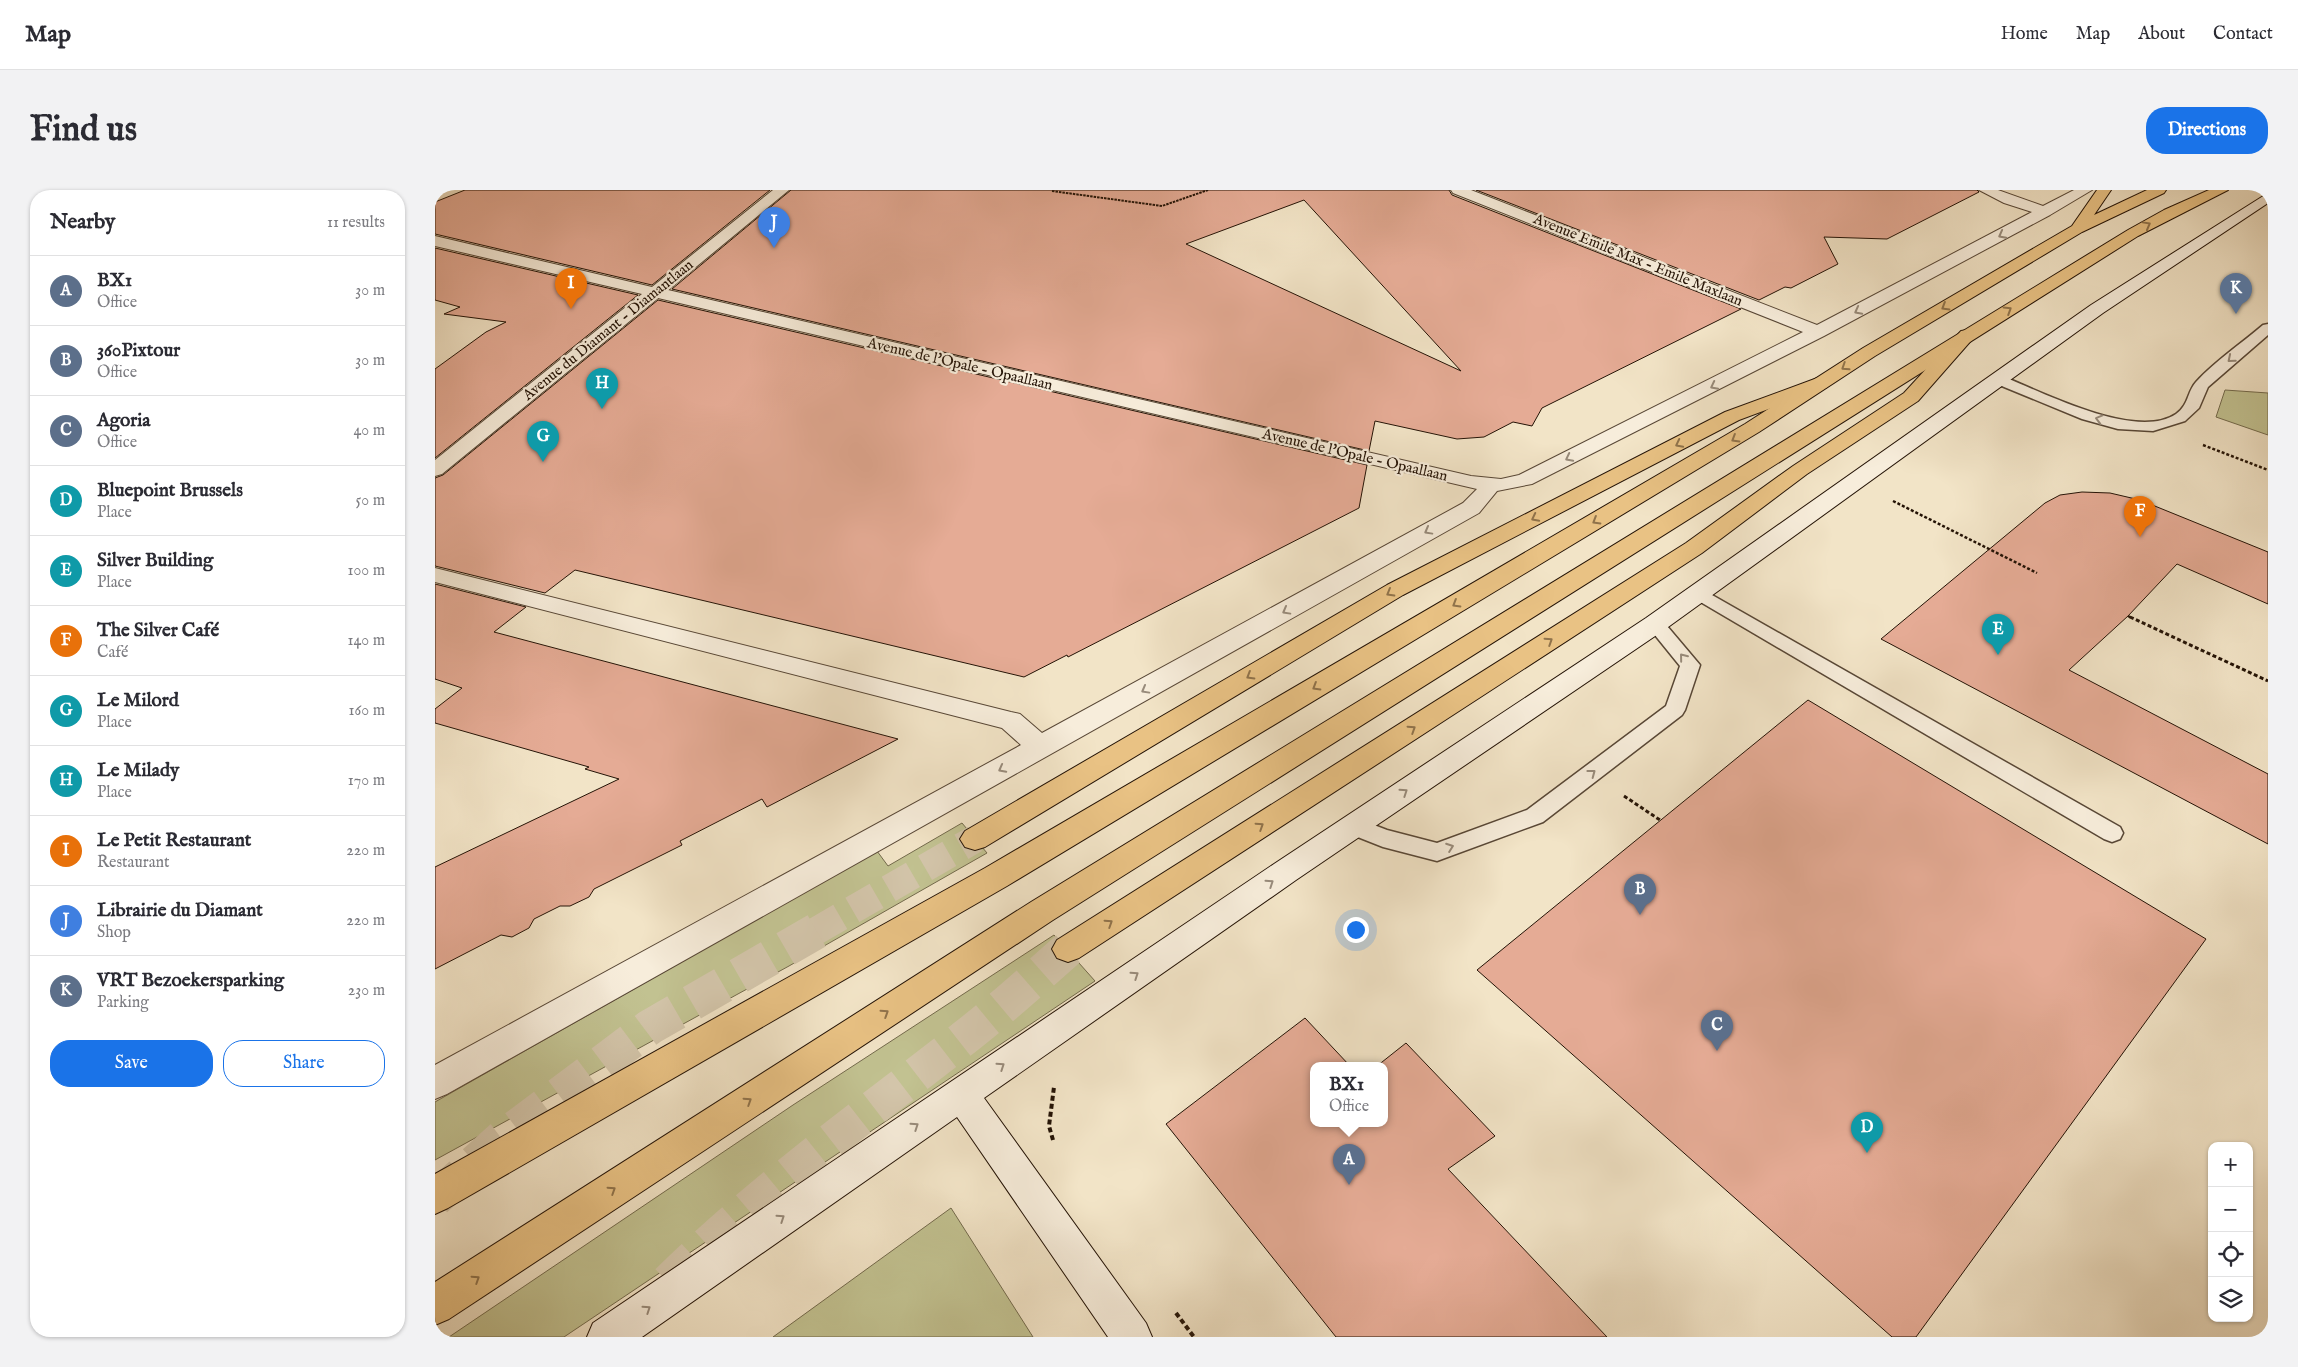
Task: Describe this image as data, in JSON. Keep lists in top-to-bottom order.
{
  "streets": {
    "street": ["Avenue Emile Max - Emile Maxlaan", "Avenue du Diamant - Diamantlaan", "Avenue de l'Opale - Opaallaan"]
  },
  "crossings": [
    ["Avenue Emile Max - Emile Maxlaan", "Avenue de l'Opale - Opaallaan"],
    ["Avenue du Diamant - Diamantlaan", "Avenue de l'Opale - Opaallaan"]
  ],
  "page": {
    "header": "Map",
    "nav": [
      "Home",
      "Map",
      "About",
      "Contact"
    ],
    "buttons": [
      "Directions",
      ["Save", "Share"]
    ],
    "title": "Find us",
    "heading": ["Nearby", "11 results"],
    "pins": [
      "J",
      "I",
      "K",
      "H",
      "G",
      "F",
      "E",
      "B",
      "C",
      "D",
      "A"
    ],
    "list": [
      {
        "mark": "A",
        "name": "BX1",
        "note": "Office",
        "value": "30 m"
      },
      {
        "mark": "B",
        "name": "360Pixtour",
        "note": "Office",
        "value": "30 m"
      },
      {
        "mark": "C",
        "name": "Agoria",
        "note": "Office",
        "value": "40 m"
      },
      {
        "mark": "D",
        "name": "Bluepoint Brussels",
        "note": "Place",
        "value": "50 m"
      },
      {
        "mark": "E",
        "name": "Silver Building",
        "note": "Place",
        "value": "100 m"
      },
      {
        "mark": "F",
        "name": "The Silver Café",
        "note": "Café",
        "value": "140 m"
      },
      {
        "mark": "G",
        "name": "Le Milord",
        "note": "Place",
        "value": "160 m"
      },
      {
        "mark": "H",
        "name": "Le Milady",
        "note": "Place",
        "value": "170 m"
      },
      {
        "mark": "I",
        "name": "Le Petit Restaurant",
        "note": "Restaurant",
        "value": "220 m"
      },
      {
        "mark": "J",
        "name": "Librairie du Diamant",
        "note": "Shop",
        "value": "220 m"
      },
      {
        "mark": "K",
        "name": "VRT Bezoekersparking",
        "note": "Parking",
        "value": "230 m"
      }
    ],
    "popup": ["BX1", "Office"],
    "map_buttons": ["+", "−"]
  }
}
